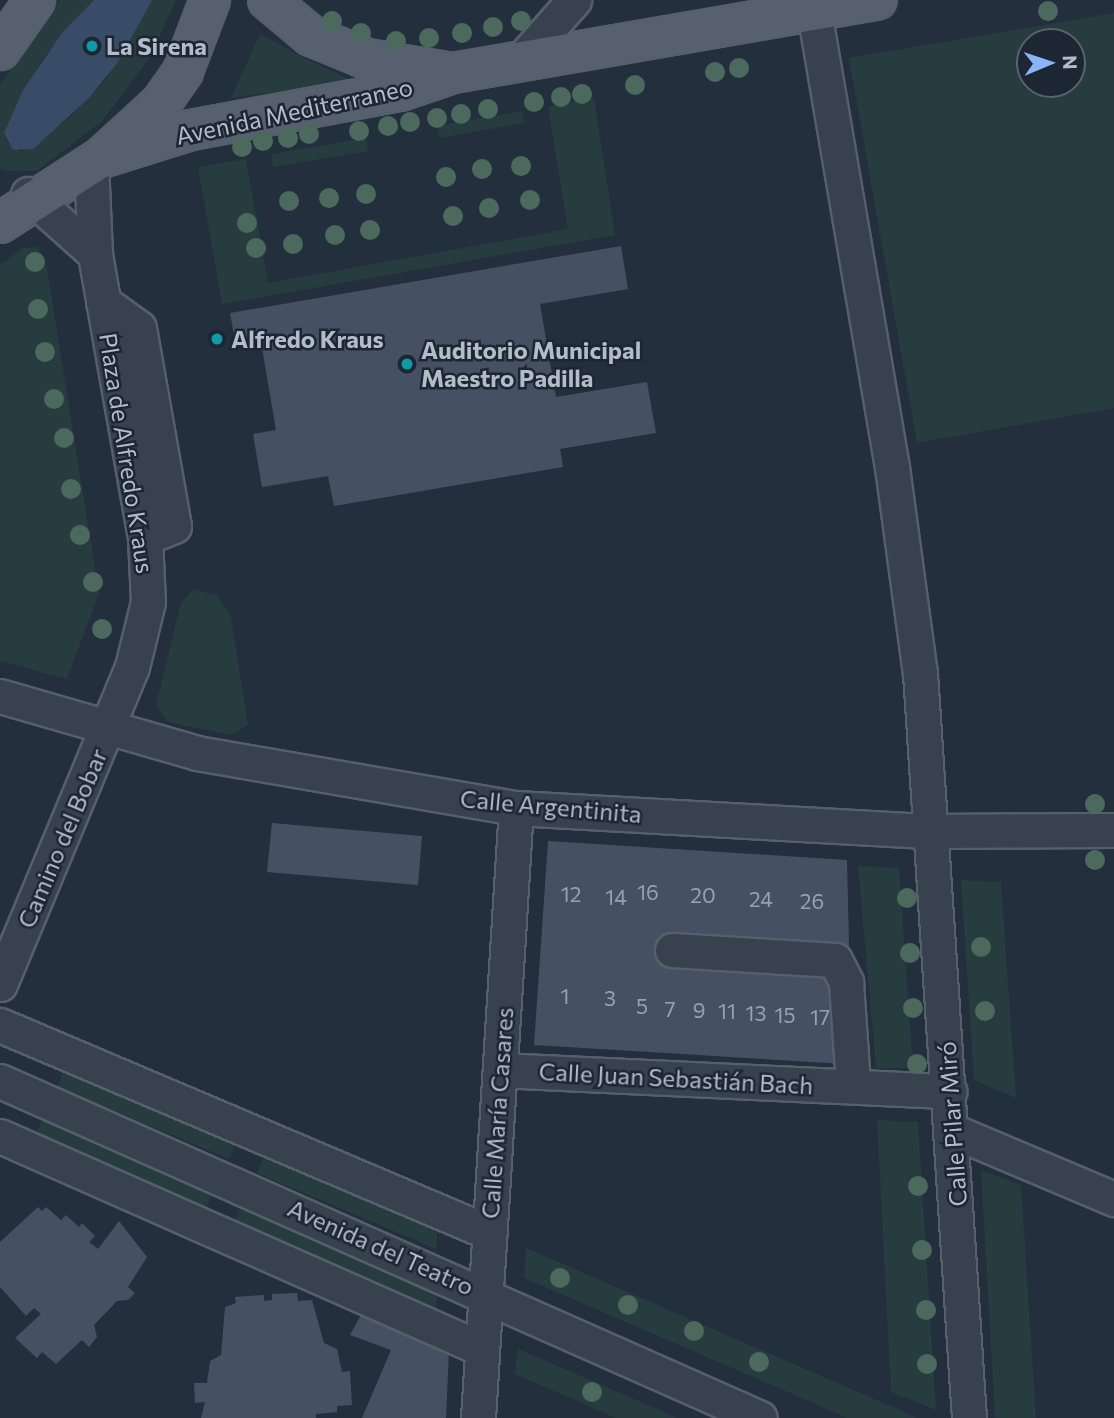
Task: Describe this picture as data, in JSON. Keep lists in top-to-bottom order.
{
  "streets": {
    "main road": ["Avenida Mediterraneo"],
    "street": [
      "Plaza de Alfredo Kraus",
      "Calle Argentinita",
      "Camino del Bobar",
      "Calle Juan Sebastián Bach",
      "Calle María Casares",
      "Calle Pilar Miró",
      "Avenida del Teatro"
    ]
  },
  "crossings": [
    ["Avenida Mediterraneo", "Plaza de Alfredo Kraus"],
    ["Plaza de Alfredo Kraus", "Calle Argentinita"],
    ["Plaza de Alfredo Kraus", "Camino del Bobar"],
    ["Calle Argentinita", "Camino del Bobar"],
    ["Calle Argentinita", "Calle María Casares"],
    ["Calle Argentinita", "Calle Pilar Miró"],
    ["Calle Juan Sebastián Bach", "Calle María Casares"],
    ["Calle Juan Sebastián Bach", "Calle Pilar Miró"],
    ["Calle María Casares", "Avenida del Teatro"]
  ],
  "places": ["La Sirena", "Alfredo Kraus", "Auditorio Municipal Maestro Padilla"],
  "house_numbers": [
    "16",
    "12",
    "20",
    "14",
    "24",
    "26",
    "1",
    "3",
    "5",
    "7",
    "9",
    "11",
    "13",
    "15",
    "17"
  ],
  "north": "right"
}
